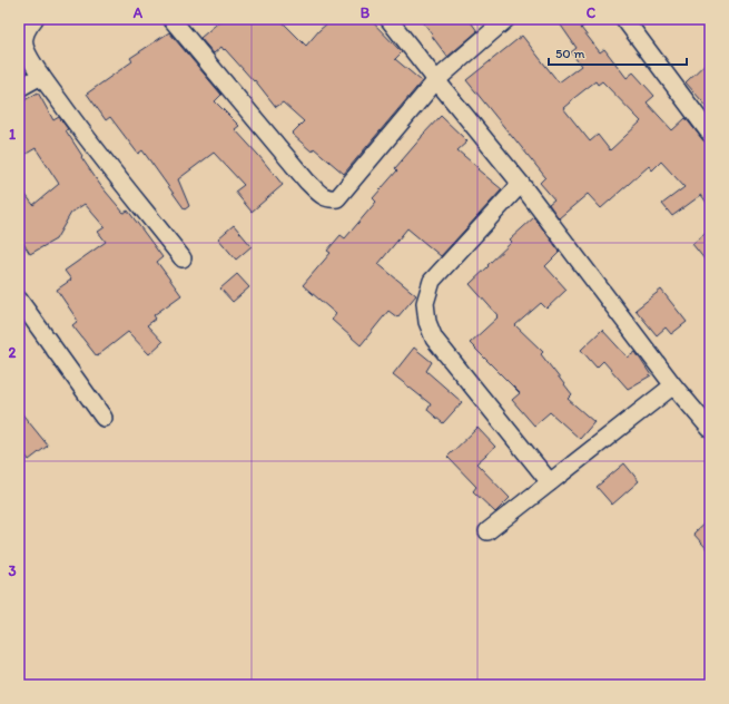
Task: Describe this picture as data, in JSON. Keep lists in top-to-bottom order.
{
  "scale_bar": "50 m",
  "grid": {
    "columns": ["A", "B", "C"],
    "rows": ["1", "2", "3"]
  }
}
